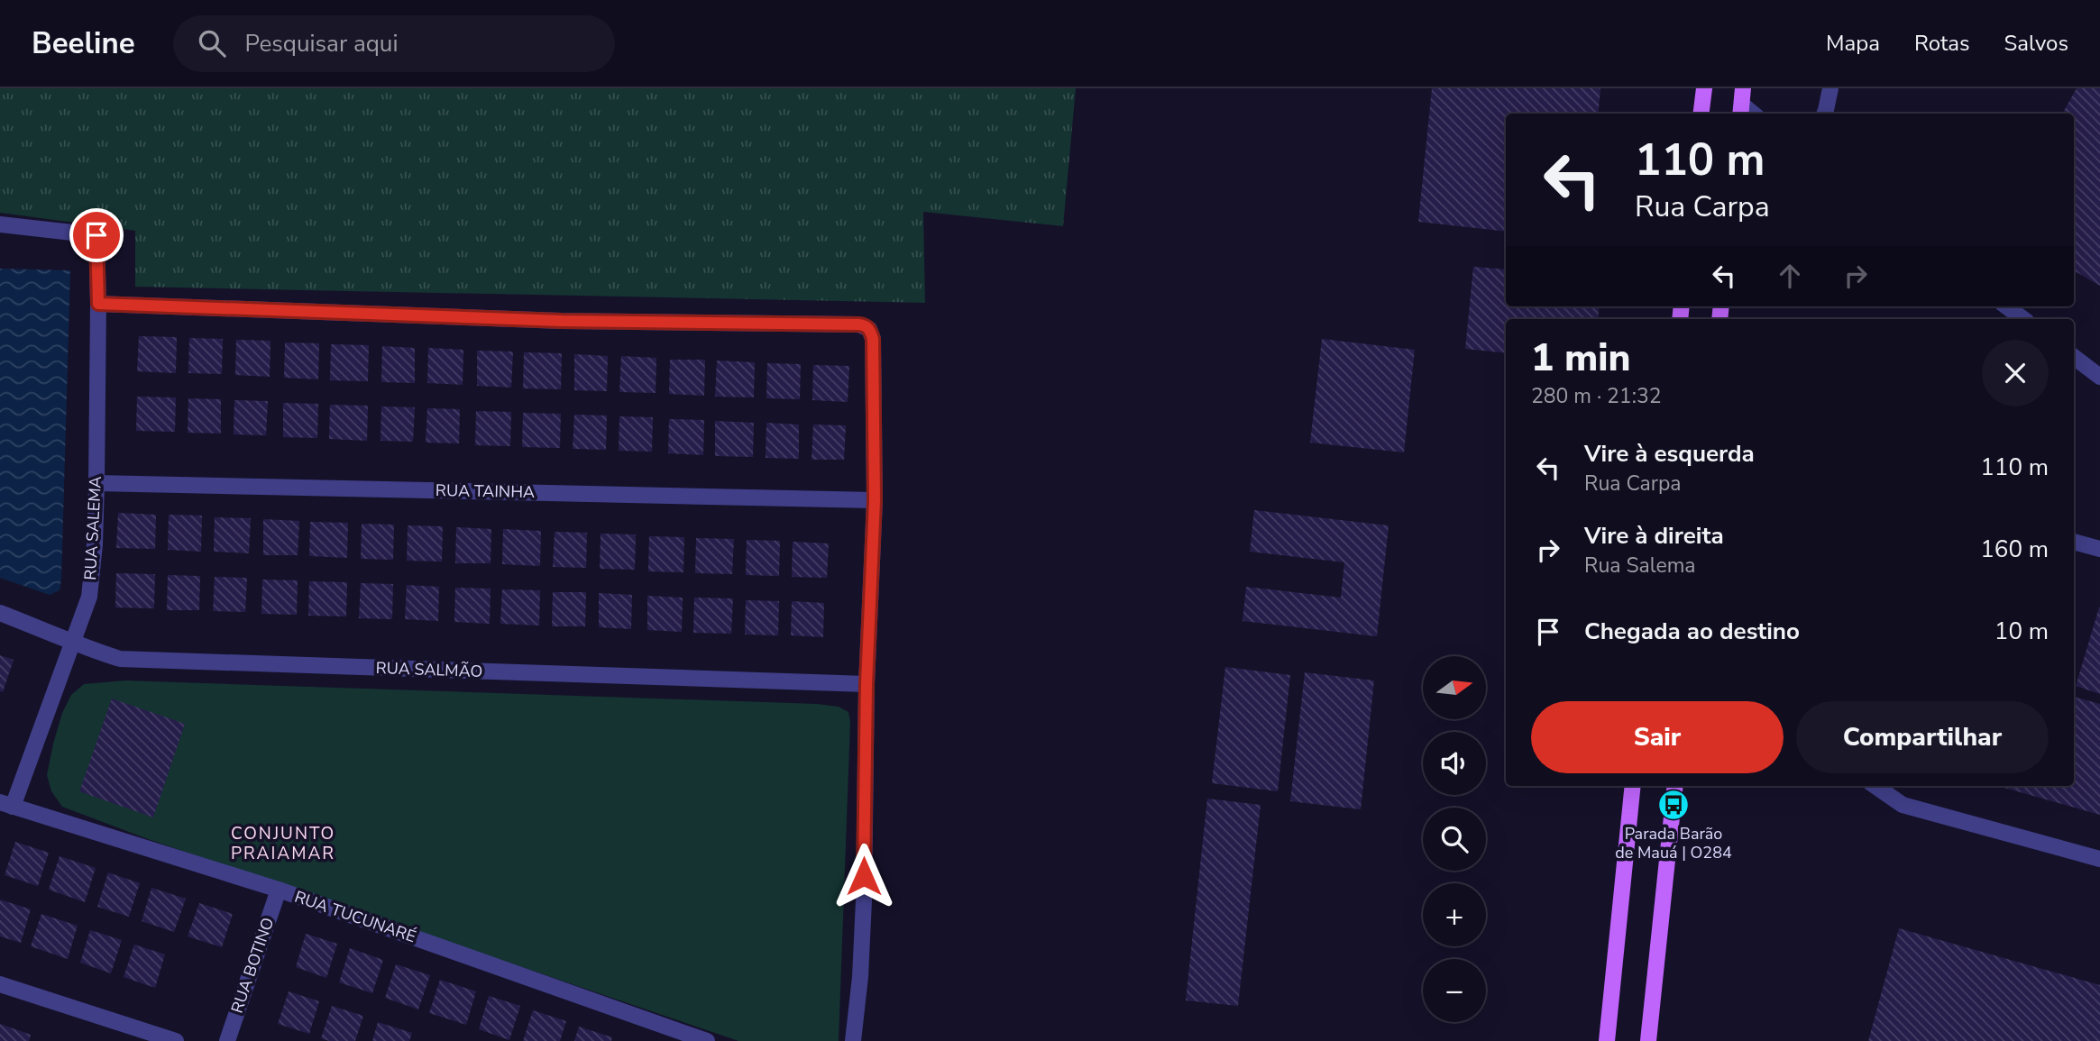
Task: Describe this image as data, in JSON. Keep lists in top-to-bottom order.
{
  "streets": {
    "street": [
      "RUA TAINHA",
      "RUA SALEMA",
      "RUA SALMÃO",
      "RUA TUCUNARÉ",
      "RUA BOTINO"
    ]
  },
  "crossings": [
    ["RUA TAINHA", "RUA SALEMA"],
    ["RUA SALEMA", "RUA SALMÃO"],
    ["RUA SALEMA", "RUA TUCUNARÉ"],
    ["RUA TUCUNARÉ", "RUA BOTINO"]
  ],
  "districts": ["CONJUNTO PRAIAMAR"],
  "places": {
    "bus stop": ["Parada Barão de Mauá | O284"]
  },
  "north": "right",
  "page": {
    "header": "Beeline",
    "search": "Pesquisar aqui",
    "nav": ["Mapa", "Rotas", "Salvos"],
    "turn": ["110 m", "Rua Carpa"],
    "heading": ["1 min", "280 m · 21:32"],
    "list": [
      {
        "name": "Vire à esquerda",
        "note": "Rua Carpa",
        "value": "110 m"
      },
      {
        "name": "Vire à direita",
        "note": "Rua Salema",
        "value": "160 m"
      },
      {
        "name": "Chegada ao destino",
        "value": "10 m"
      }
    ],
    "map_buttons": ["+", "−"],
    "buttons": ["Sair", "Compartilhar"]
  }
}
